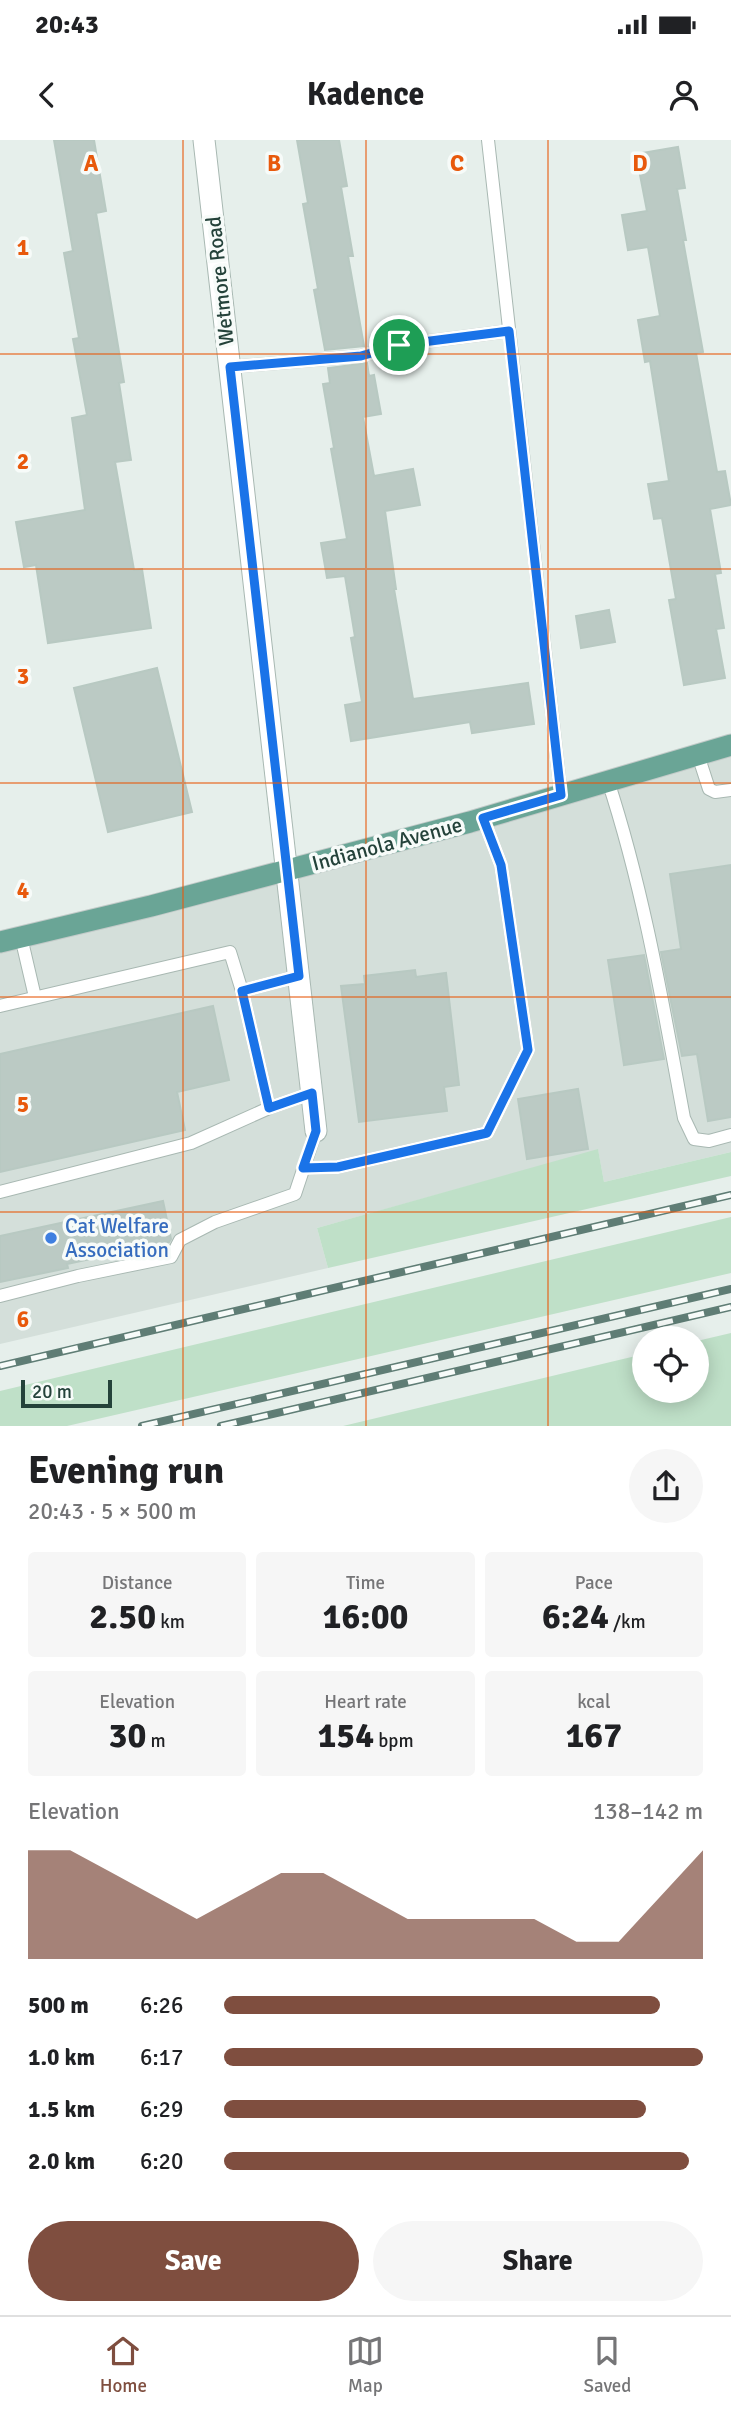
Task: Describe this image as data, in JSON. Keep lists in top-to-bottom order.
{
  "streets": {
    "main road": ["Indianola Avenue"],
    "street": ["Wetmore Road"]
  },
  "crossings": [
    ["Wetmore Road", "Indianola Avenue"]
  ],
  "places": ["Cat Welfare Association"],
  "scale_bar": "20 m",
  "page": {
    "status": "20:43",
    "header": "Kadence",
    "scale": "20 m",
    "heading": ["Evening run", "20:43 · 5 × 500 m"],
    "stats": [
      ["Distance", "2.50 km"],
      ["Time", "16:00"],
      ["Pace", "6:24 /km"],
      ["Elevation", "30 m"],
      ["Heart rate", "154 bpm"],
      ["kcal", "167"]
    ],
    "chart": ["Elevation", "138–142 m"],
    "list": [
      {
        "name": "500 m",
        "note": "6:26"
      },
      {
        "name": "1.0 km",
        "note": "6:17"
      },
      {
        "name": "1.5 km",
        "note": "6:29"
      },
      {
        "name": "2.0 km",
        "note": "6:20"
      }
    ],
    "buttons": ["Save", "Share"],
    "tabs": ["Home", "Map", "Saved"]
  },
  "grid": {
    "columns": [
      "A",
      "B",
      "C",
      "D"
    ],
    "rows": [
      "1",
      "2",
      "3",
      "4",
      "5",
      "6"
    ]
  }
}
